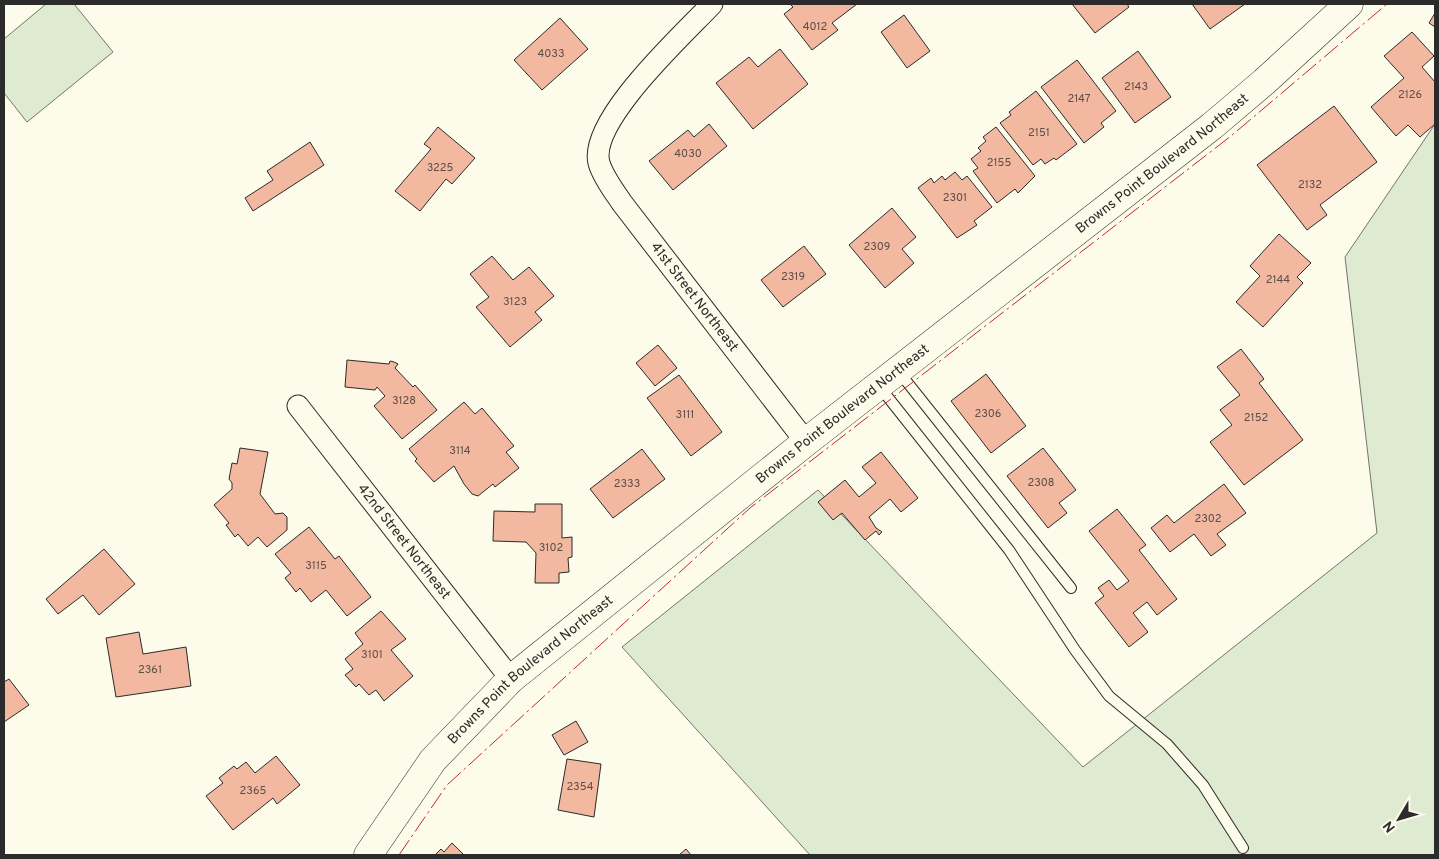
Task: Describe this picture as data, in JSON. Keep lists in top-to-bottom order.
{
  "streets": {
    "street": ["Browns Point Boulevard Northeast", "41st Street Northeast", "42nd Street Northeast"]
  },
  "crossings": [
    ["Browns Point Boulevard Northeast", "41st Street Northeast"],
    ["Browns Point Boulevard Northeast", "42nd Street Northeast"]
  ],
  "house_numbers": [
    "4012",
    "4033",
    "2143",
    "2126",
    "2147",
    "2151",
    "4030",
    "2155",
    "3225",
    "2132",
    "2301",
    "2309",
    "2319",
    "2144",
    "3123",
    "3128",
    "2306",
    "3111",
    "2152",
    "3114",
    "2308",
    "2333",
    "2302",
    "3102",
    "3115",
    "3101",
    "2361",
    "2354",
    "2365"
  ],
  "north": "bottom left"
}
